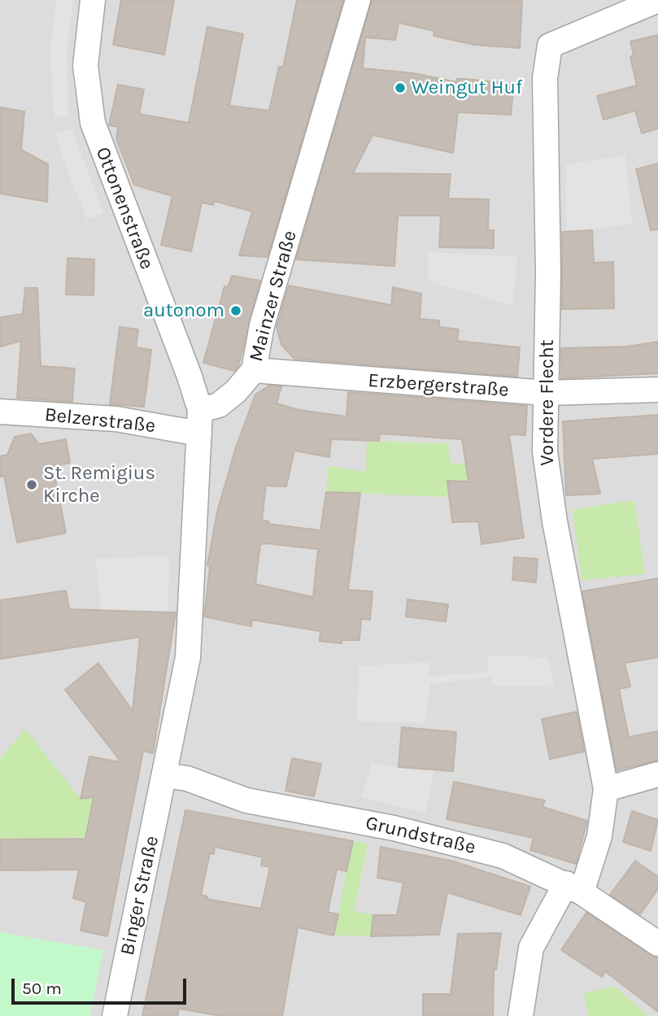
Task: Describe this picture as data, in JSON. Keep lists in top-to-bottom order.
{
  "streets": {
    "street": [
      "Ottonenstraße",
      "Mainzer Straße",
      "Erzbergerstraße",
      "Vordere Flecht",
      "Belzerstraße",
      "Grundstraße",
      "Binger Straße"
    ]
  },
  "crossings": [
    ["Ottonenstraße", "Mainzer Straße"],
    ["Ottonenstraße", "Belzerstraße"],
    ["Mainzer Straße", "Erzbergerstraße"],
    ["Mainzer Straße", "Belzerstraße"],
    ["Erzbergerstraße", "Vordere Flecht"],
    ["Vordere Flecht", "Grundstraße"],
    ["Grundstraße", "Binger Straße"]
  ],
  "places": ["Weingut Huf", "autonom", "St. Remigius Kirche"],
  "scale_bar": "50 m"
}
